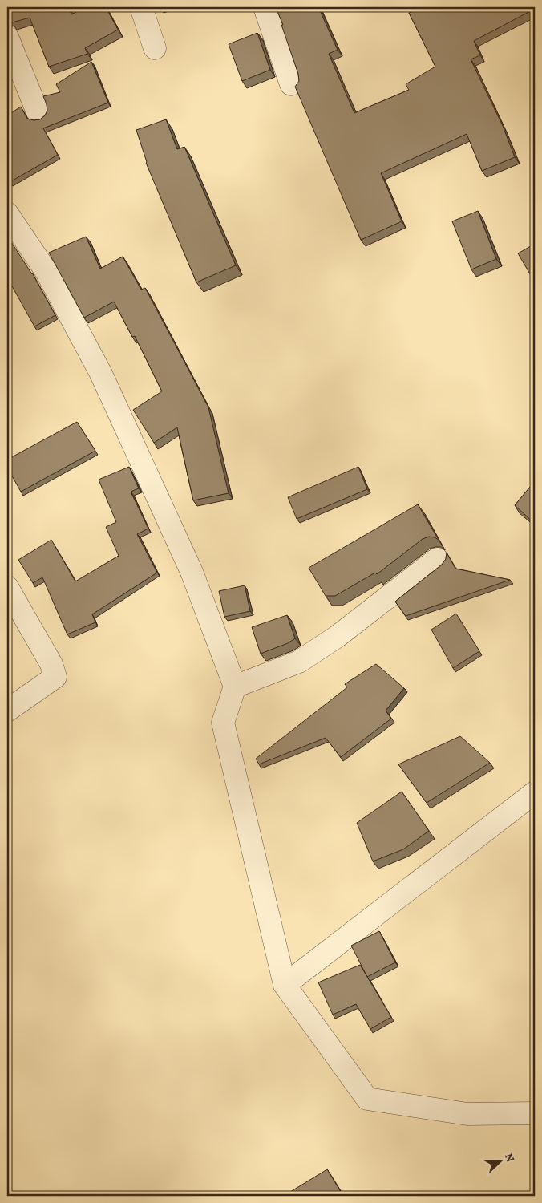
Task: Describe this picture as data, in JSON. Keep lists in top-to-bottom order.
{
  "north": "right"
}
